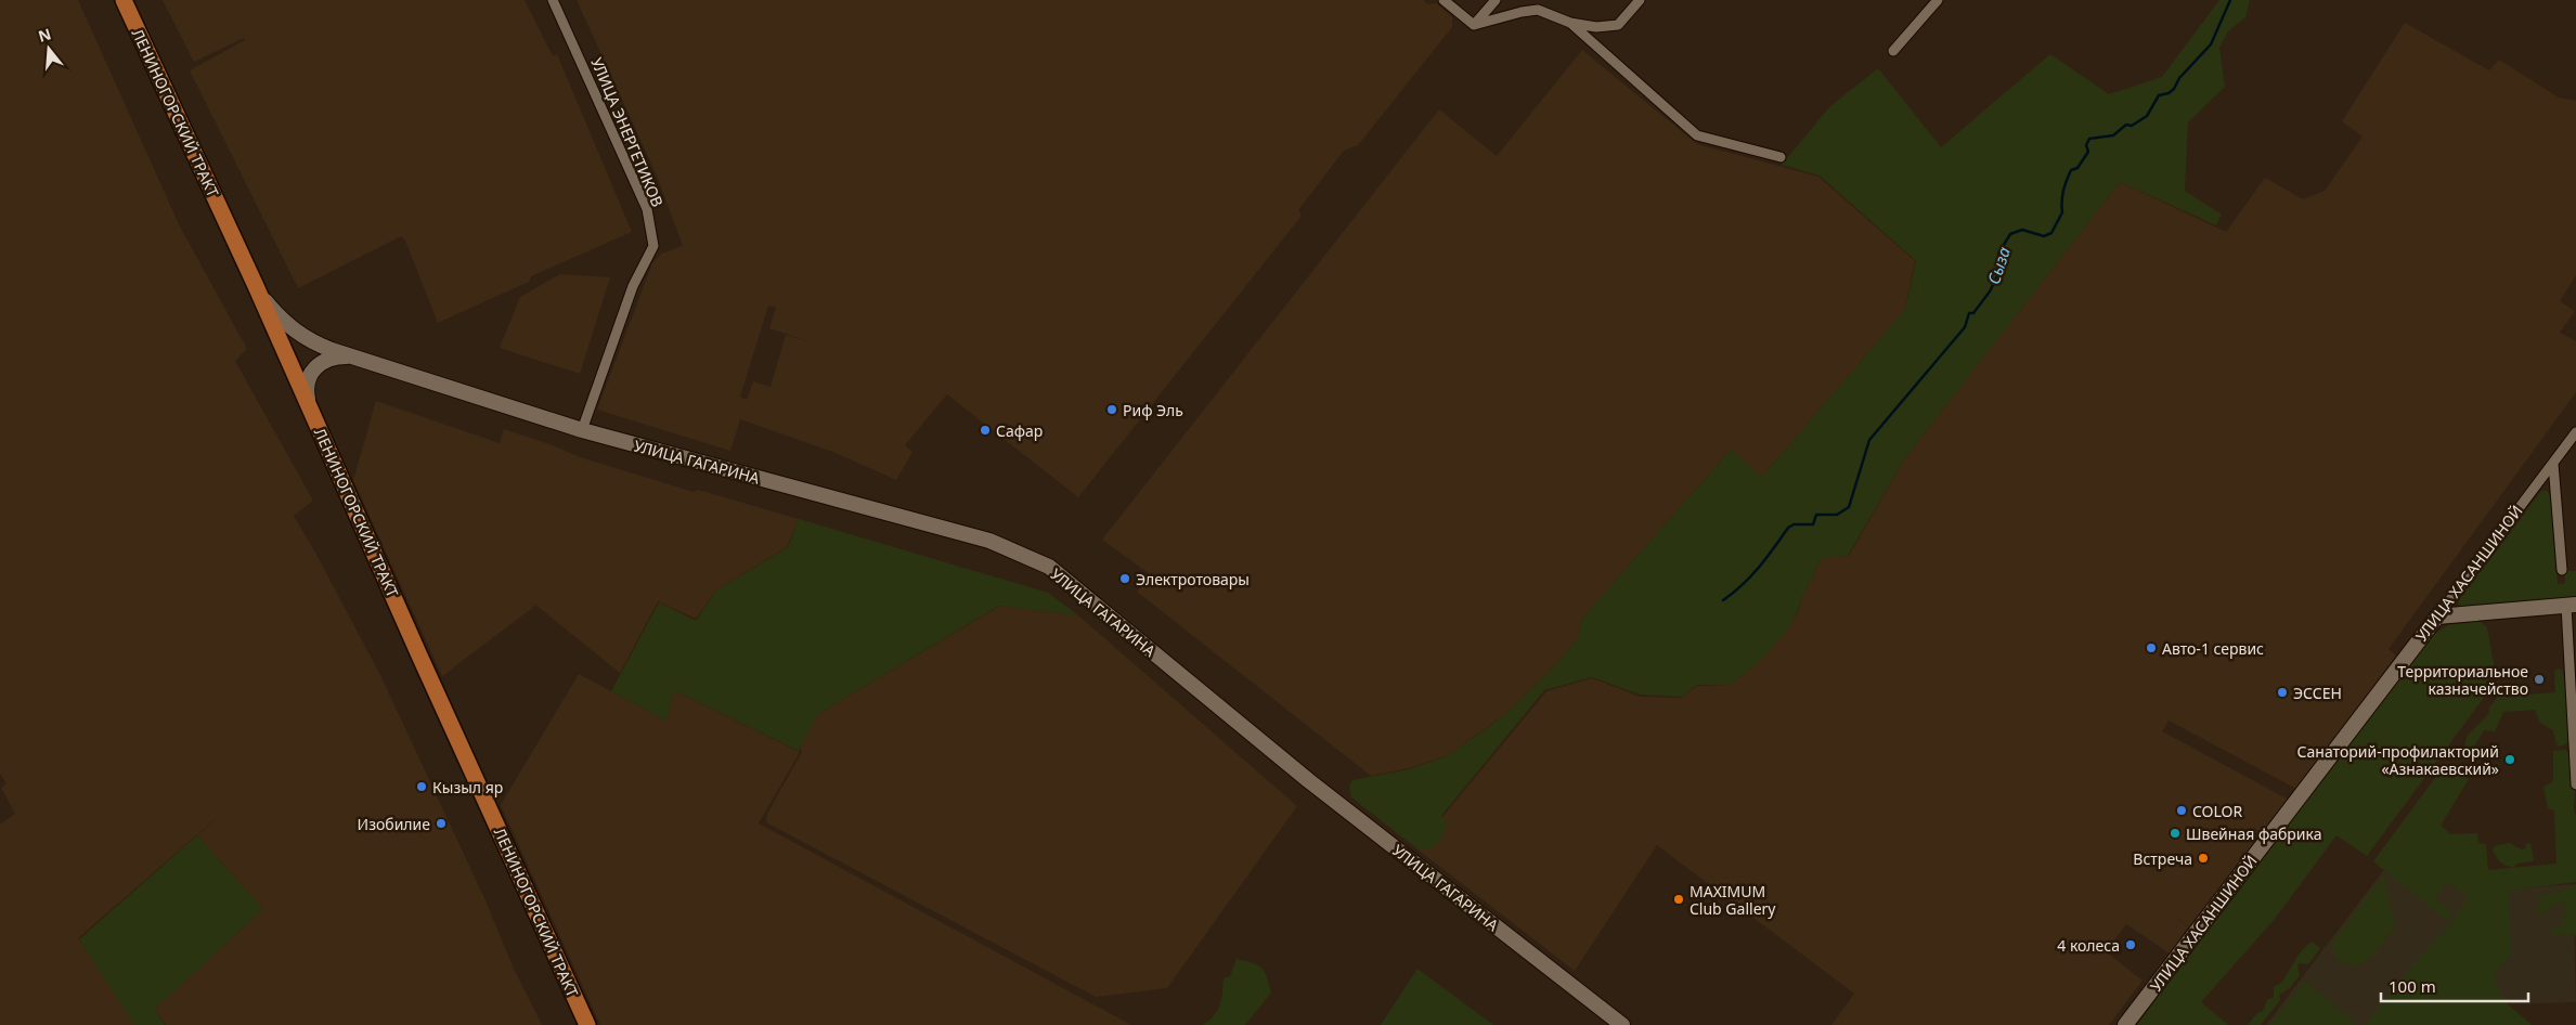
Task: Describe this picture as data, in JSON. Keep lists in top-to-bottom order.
{
  "streets": {
    "main road": ["ЛЕНИНОГОРСКИЙ ТРАКТ"],
    "street": ["УЛИЦА ЭНЕРГЕТИКОВ", "УЛИЦА ГАГАРИНА", "УЛИЦА ХАСАНШИНОЙ"]
  },
  "crossings": [
    ["ЛЕНИНОГОРСКИЙ ТРАКТ", "УЛИЦА ГАГАРИНА"],
    ["УЛИЦА ЭНЕРГЕТИКОВ", "УЛИЦА ГАГАРИНА"]
  ],
  "water": ["Сыза"],
  "places": [
    "Риф Эль",
    "Сафар",
    "Электротовары",
    "Авто-1 сервис",
    "Территориальное казначейство",
    "ЭССЕН",
    "Санаторий-профилакторий «Азнакаевский»",
    "Кызыл яр",
    "COLOR",
    "Изобилие",
    "Швейная фабрика",
    "Встреча",
    "MAXIMUM Club Gallery",
    "4 колеса"
  ],
  "scale_bar": "100 m",
  "north": "top"
}
